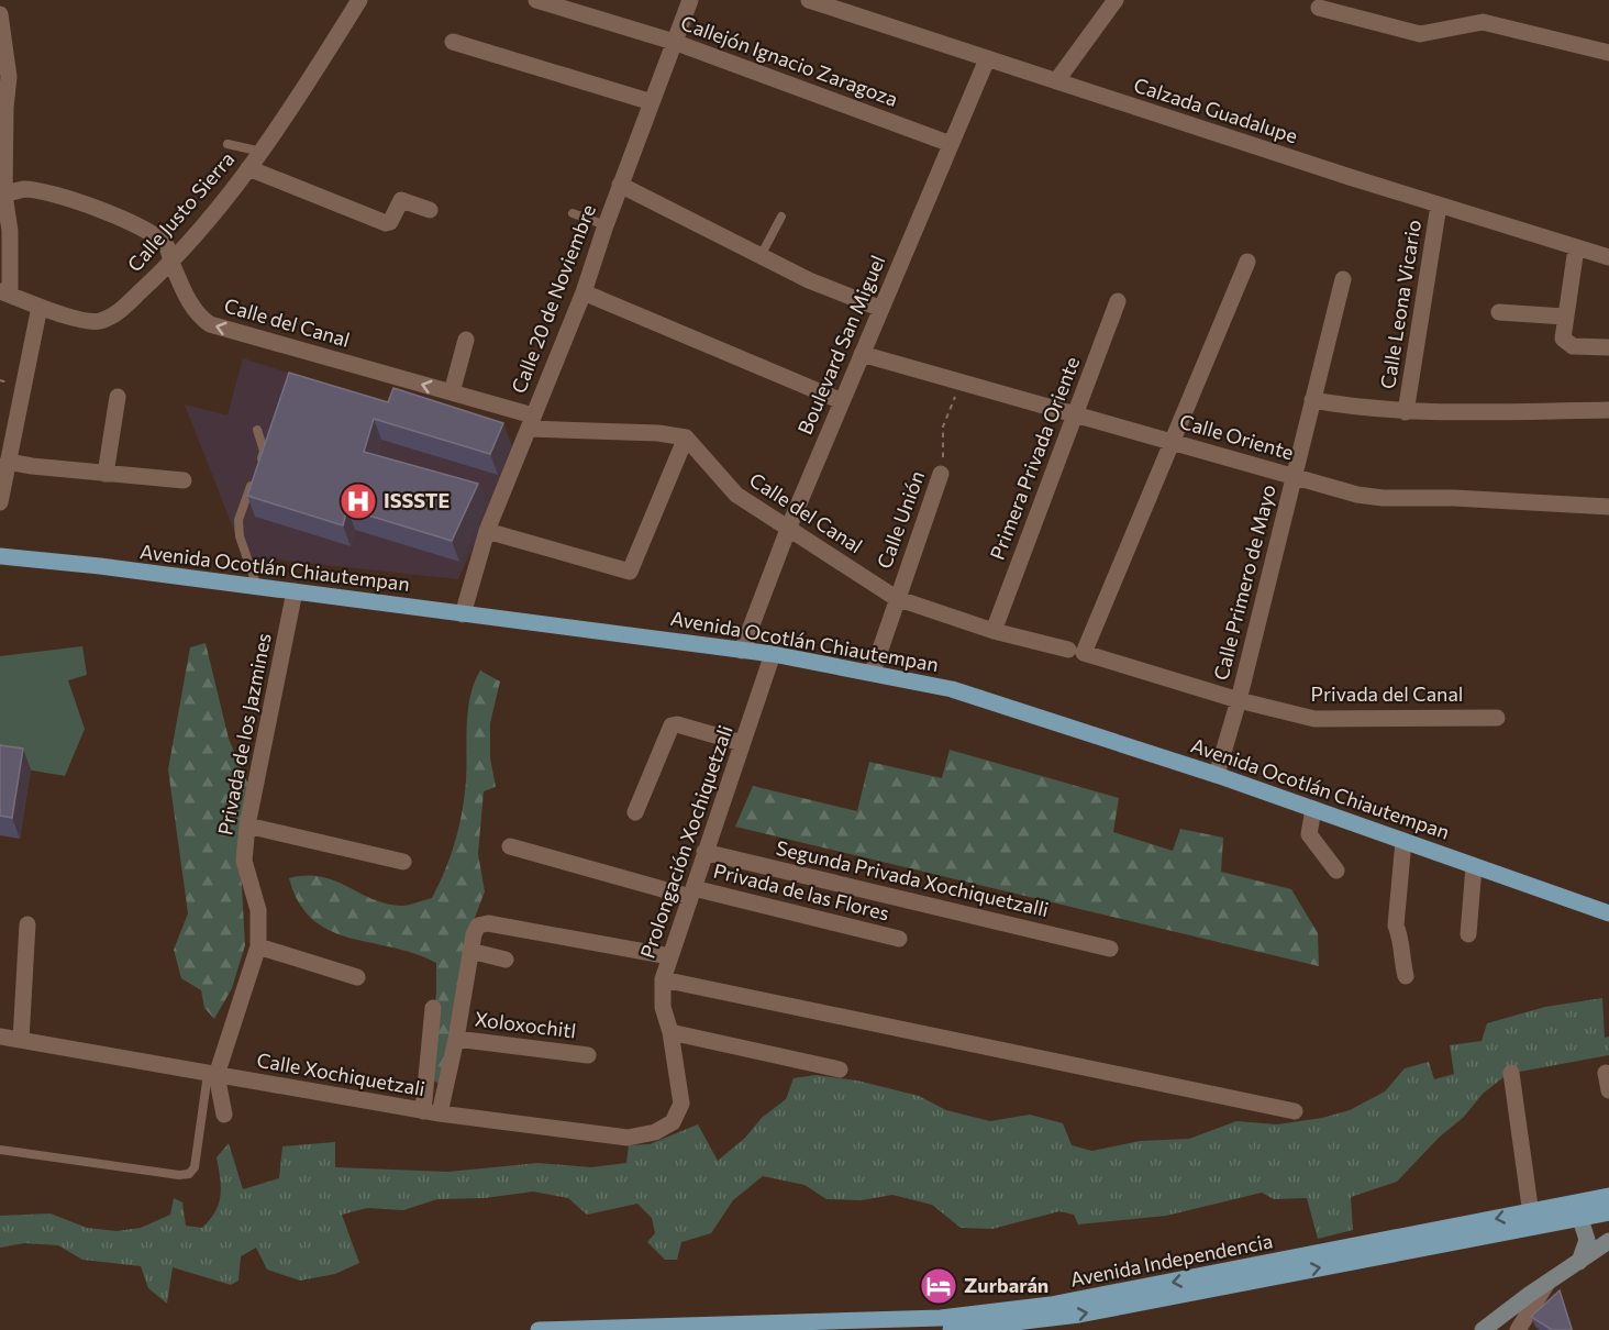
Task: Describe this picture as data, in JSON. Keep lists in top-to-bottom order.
{
  "streets": {
    "main road": ["Avenida Ocotlán Chiautempan", "Avenida Independencia"],
    "street": [
      "Callejón Ignacio Zaragoza",
      "Calzada Guadalupe",
      "Calle Justo Sierra",
      "Calle 20 de Noviembre",
      "Calle Leona Vicario",
      "Calle del Canal",
      "Boulevard San Miguel",
      "Calle Oriente",
      "Primera Privada Oriente",
      "Calle Unión",
      "Calle Primero de Mayo",
      "Privada del Canal",
      "Privada de los Jazmines",
      "Prolongación Xochiquetzali",
      "Segunda Privada Xochiquetzalli",
      "Privada de las Flores",
      "Xoloxochitl",
      "Calle Xochiquetzali"
    ]
  },
  "crossings": [
    ["Callejón Ignacio Zaragoza", "Calle 20 de Noviembre"],
    ["Callejón Ignacio Zaragoza", "Boulevard San Miguel"],
    ["Calzada Guadalupe", "Calle Leona Vicario"],
    ["Calzada Guadalupe", "Boulevard San Miguel"],
    ["Calle Justo Sierra", "Calle del Canal"],
    ["Calle 20 de Noviembre", "Calle del Canal"],
    ["Calle 20 de Noviembre", "Avenida Ocotlán Chiautempan"],
    ["Calle Leona Vicario", "Calle Primero de Mayo"],
    ["Calle del Canal", "Boulevard San Miguel"],
    ["Calle del Canal", "Primera Privada Oriente"],
    ["Calle del Canal", "Calle Unión"],
    ["Calle del Canal", "Calle Primero de Mayo"],
    ["Calle del Canal", "Privada del Canal"],
    ["Boulevard San Miguel", "Calle Oriente"],
    ["Boulevard San Miguel", "Avenida Ocotlán Chiautempan"],
    ["Calle Oriente", "Primera Privada Oriente"],
    ["Calle Oriente", "Calle Unión"],
    ["Calle Oriente", "Calle Primero de Mayo"],
    ["Calle Unión", "Avenida Ocotlán Chiautempan"],
    ["Avenida Ocotlán Chiautempan", "Calle Primero de Mayo"],
    ["Avenida Ocotlán Chiautempan", "Privada de los Jazmines"],
    ["Avenida Ocotlán Chiautempan", "Prolongación Xochiquetzali"],
    ["Calle Primero de Mayo", "Privada del Canal"],
    ["Privada de los Jazmines", "Calle Xochiquetzali"],
    ["Prolongación Xochiquetzali", "Segunda Privada Xochiquetzalli"],
    ["Prolongación Xochiquetzali", "Privada de las Flores"],
    ["Prolongación Xochiquetzali", "Calle Xochiquetzali"]
  ],
  "places": {
    "hospital": ["ISSSTE"],
    "hotel": ["Zurbarán"]
  }
}
